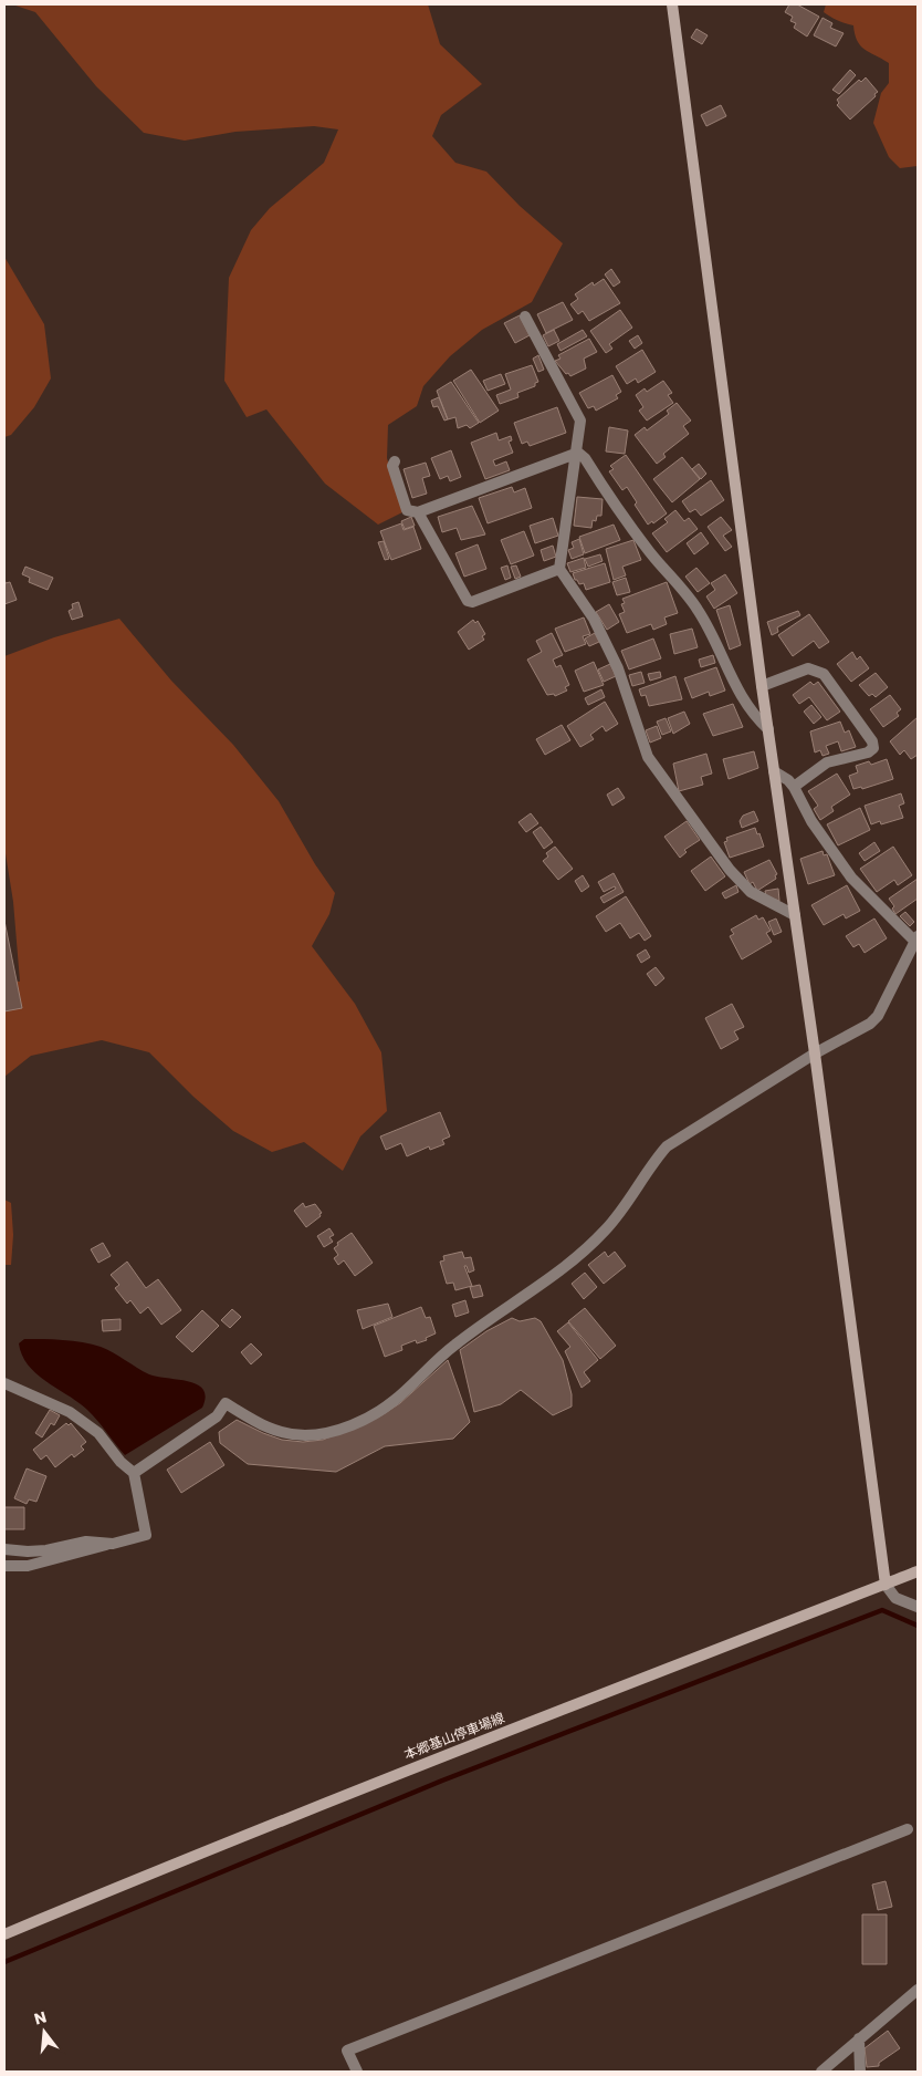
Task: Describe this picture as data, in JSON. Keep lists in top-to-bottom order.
{
  "streets": {
    "street": ["本郷基山停車場線"]
  },
  "north": "top"
}
